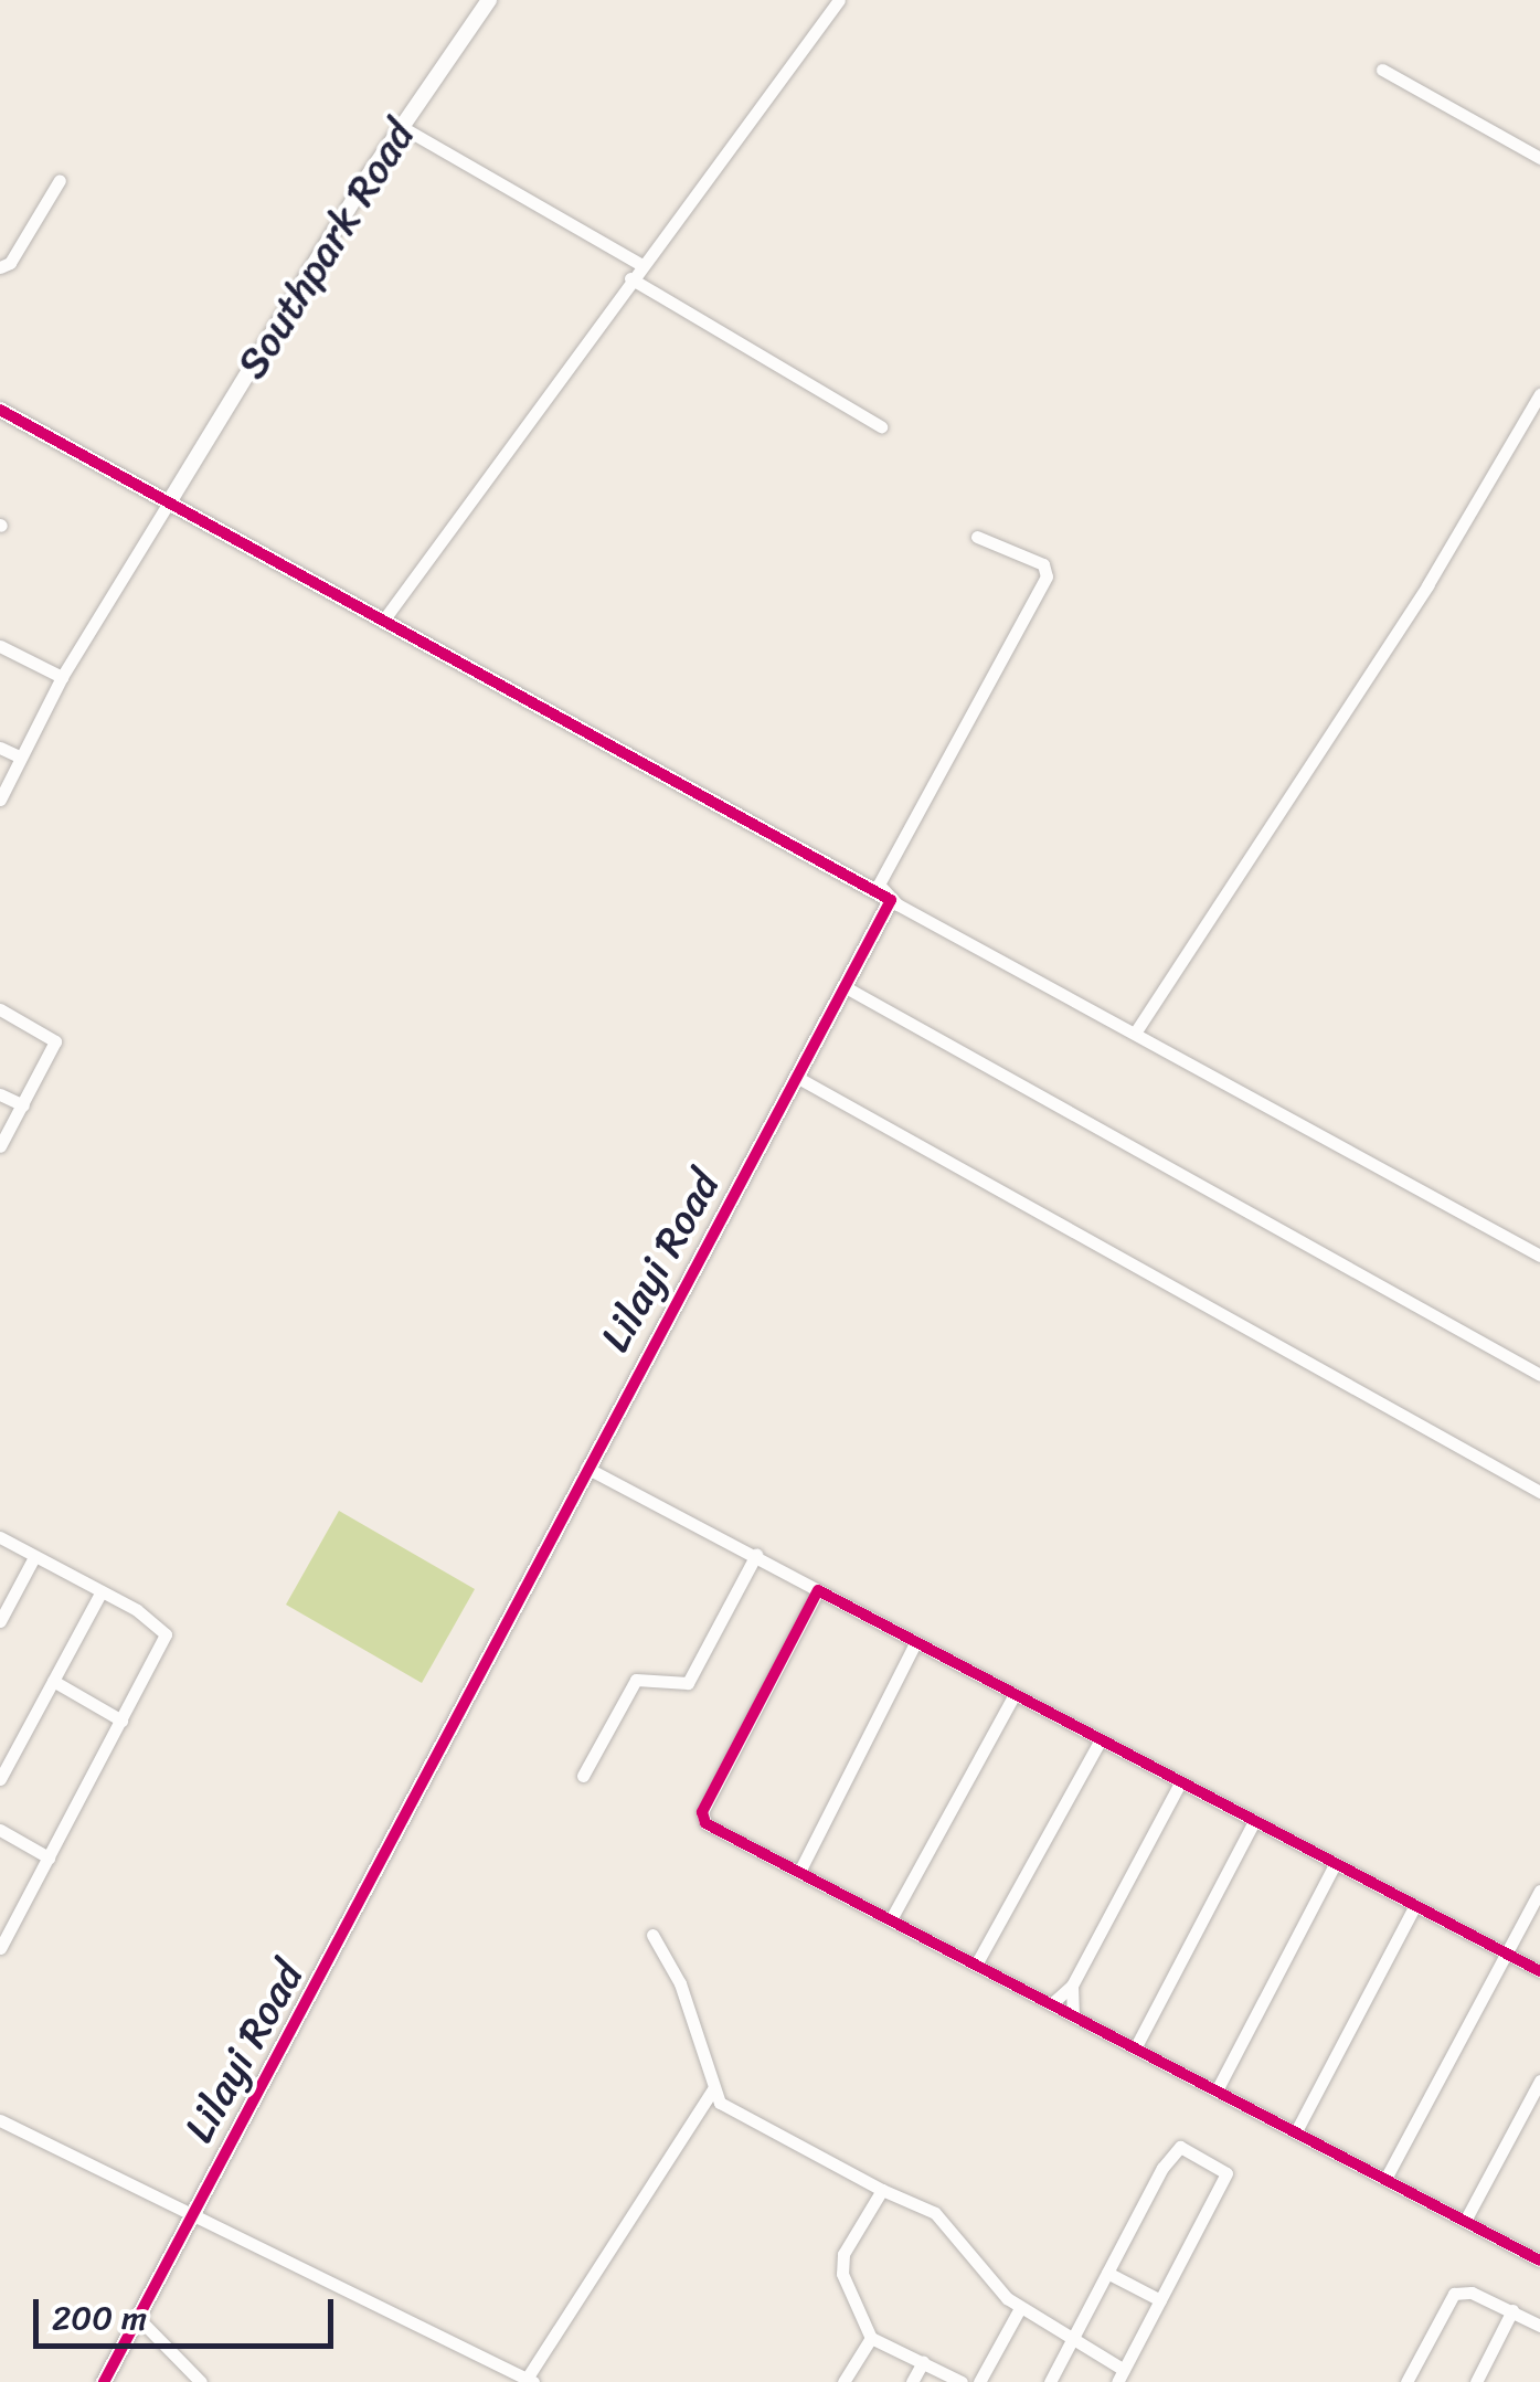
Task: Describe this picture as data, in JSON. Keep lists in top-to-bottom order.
{
  "streets": {
    "street": ["Southpark Road", "Lilayi Road"]
  },
  "scale_bar": "200 m"
}
